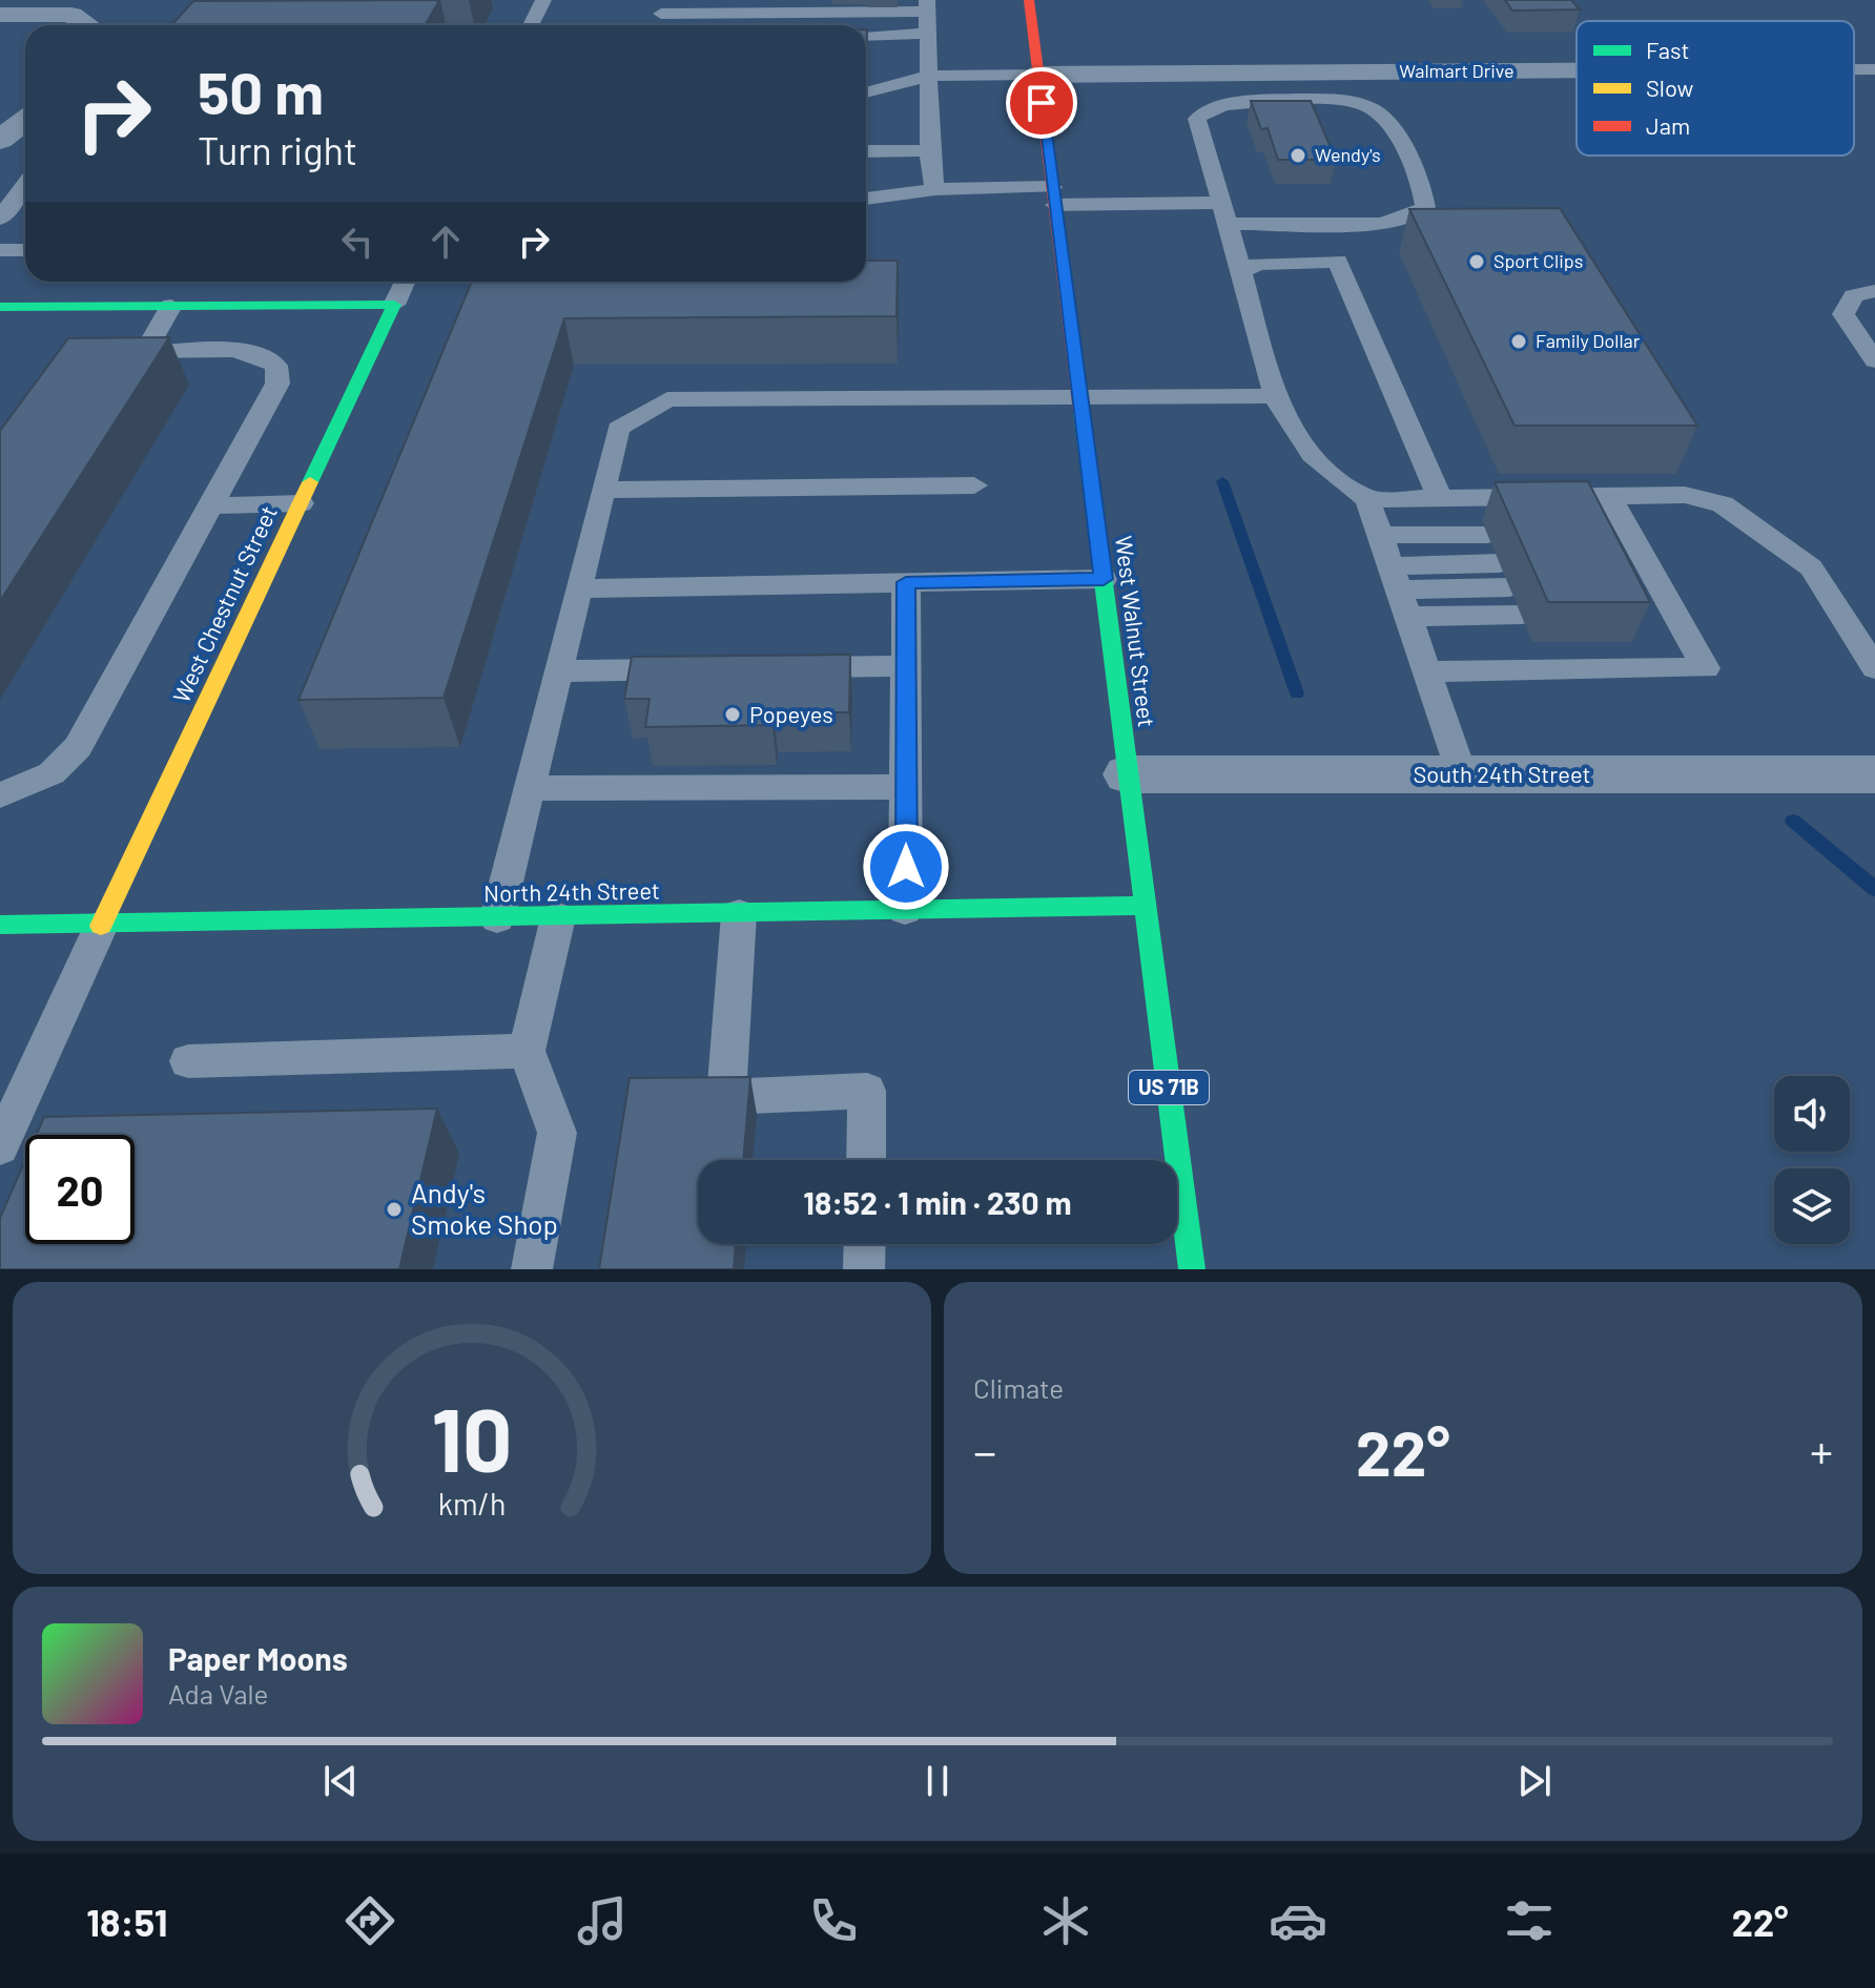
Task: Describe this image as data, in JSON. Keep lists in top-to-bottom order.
{
  "streets": {
    "street": [
      "Walmart Drive",
      "West Chestnut Street",
      "West Walnut Street",
      "South 24th Street",
      "North 24th Street",
      "US 71B"
    ]
  },
  "crossings": [
    ["Walmart Drive", "West Walnut Street"],
    ["West Chestnut Street", "North 24th Street"],
    ["West Walnut Street", "South 24th Street"],
    ["West Walnut Street", "North 24th Street"]
  ],
  "places": [
    "Wendy's",
    "Sport Clips",
    "Family Dollar",
    "Popeyes",
    "Andy's Smoke Shop"
  ],
  "legend": ["Fast", "Slow", "Jam"],
  "page": {
    "turn": ["50 m", "Turn right"],
    "limit": "20",
    "trip": "18:52 · 1 min · 230 m",
    "tile": "Climate",
    "heat": ["−", "22°", "+"],
    "song": ["Paper Moons", "Ada Vale"],
    "tabs": ["18:51", "22°"],
    "gauge": ["10", "km/h"]
  }
}
